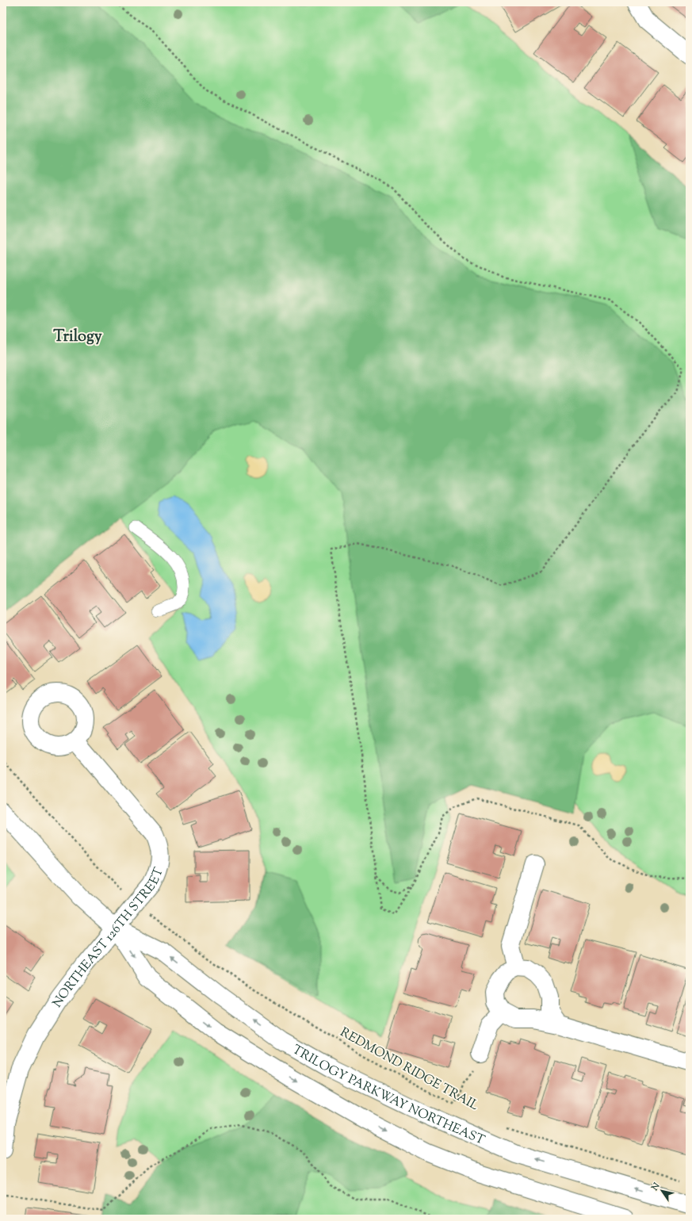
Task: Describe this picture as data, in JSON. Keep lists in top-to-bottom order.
{
  "streets": {
    "street": ["NORTHEAST 126TH STREET", "TRILOGY PARKWAY NORTHEAST"],
    "path": ["REDMOND RIDGE TRAIL"]
  },
  "crossings": [
    ["NORTHEAST 126TH STREET", "TRILOGY PARKWAY NORTHEAST"]
  ],
  "districts": ["Trilogy"],
  "north": "top left"
}
